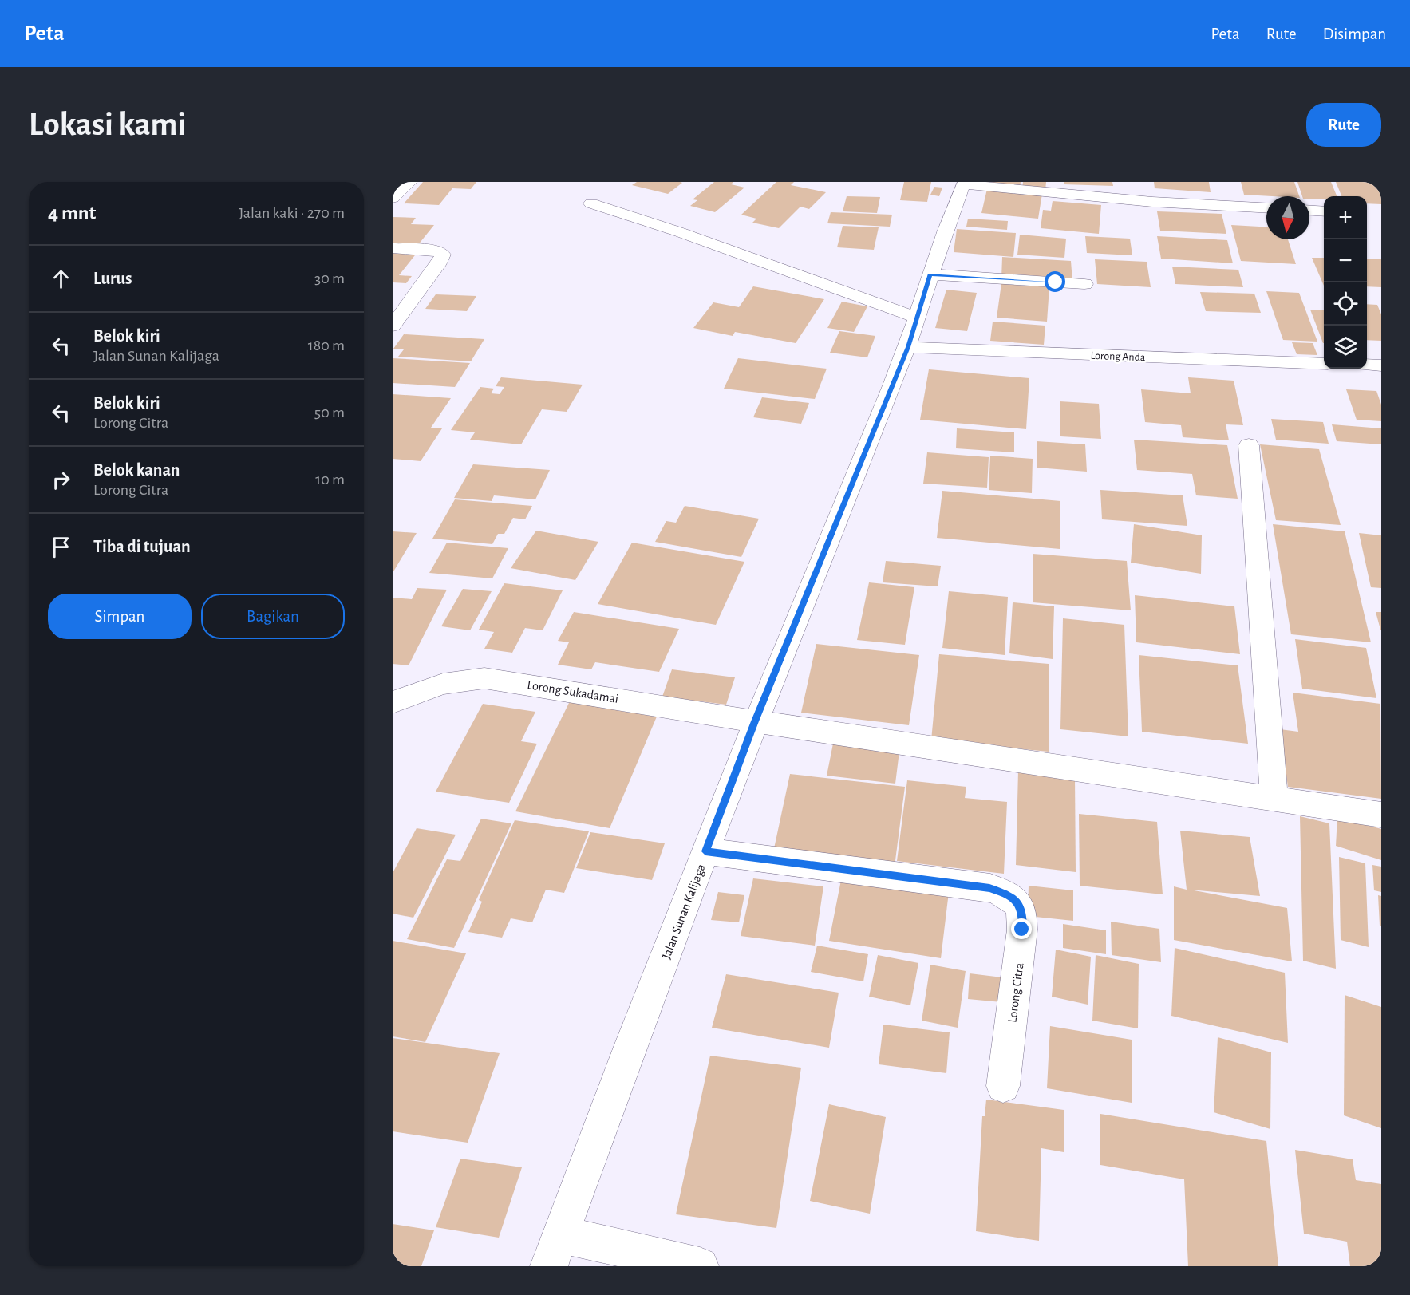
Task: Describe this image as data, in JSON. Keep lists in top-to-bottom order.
{
  "streets": {
    "street": [
      "Lorong Anda",
      "Lorong Sukadamai",
      "Jalan Sunan Kalijaga",
      "Lorong Citra"
    ]
  },
  "crossings": [
    ["Lorong Anda", "Jalan Sunan Kalijaga"],
    ["Lorong Sukadamai", "Jalan Sunan Kalijaga"],
    ["Jalan Sunan Kalijaga", "Lorong Citra"]
  ],
  "north": "bottom",
  "page": {
    "header": "Peta",
    "nav": ["Peta", "Rute", "Disimpan"],
    "buttons": [
      "Rute",
      ["Simpan", "Bagikan"]
    ],
    "title": "Lokasi kami",
    "heading": ["4 mnt", "Jalan kaki · 270 m"],
    "map_buttons": ["+", "−"],
    "list": [
      ["Lurus", "30 m"],
      ["Belok kiri", "Jalan Sunan Kalijaga", "180 m"],
      ["Belok kiri", "Lorong Citra", "50 m"],
      ["Belok kanan", "Lorong Citra", "10 m"],
      "Tiba di tujuan"
    ]
  }
}
